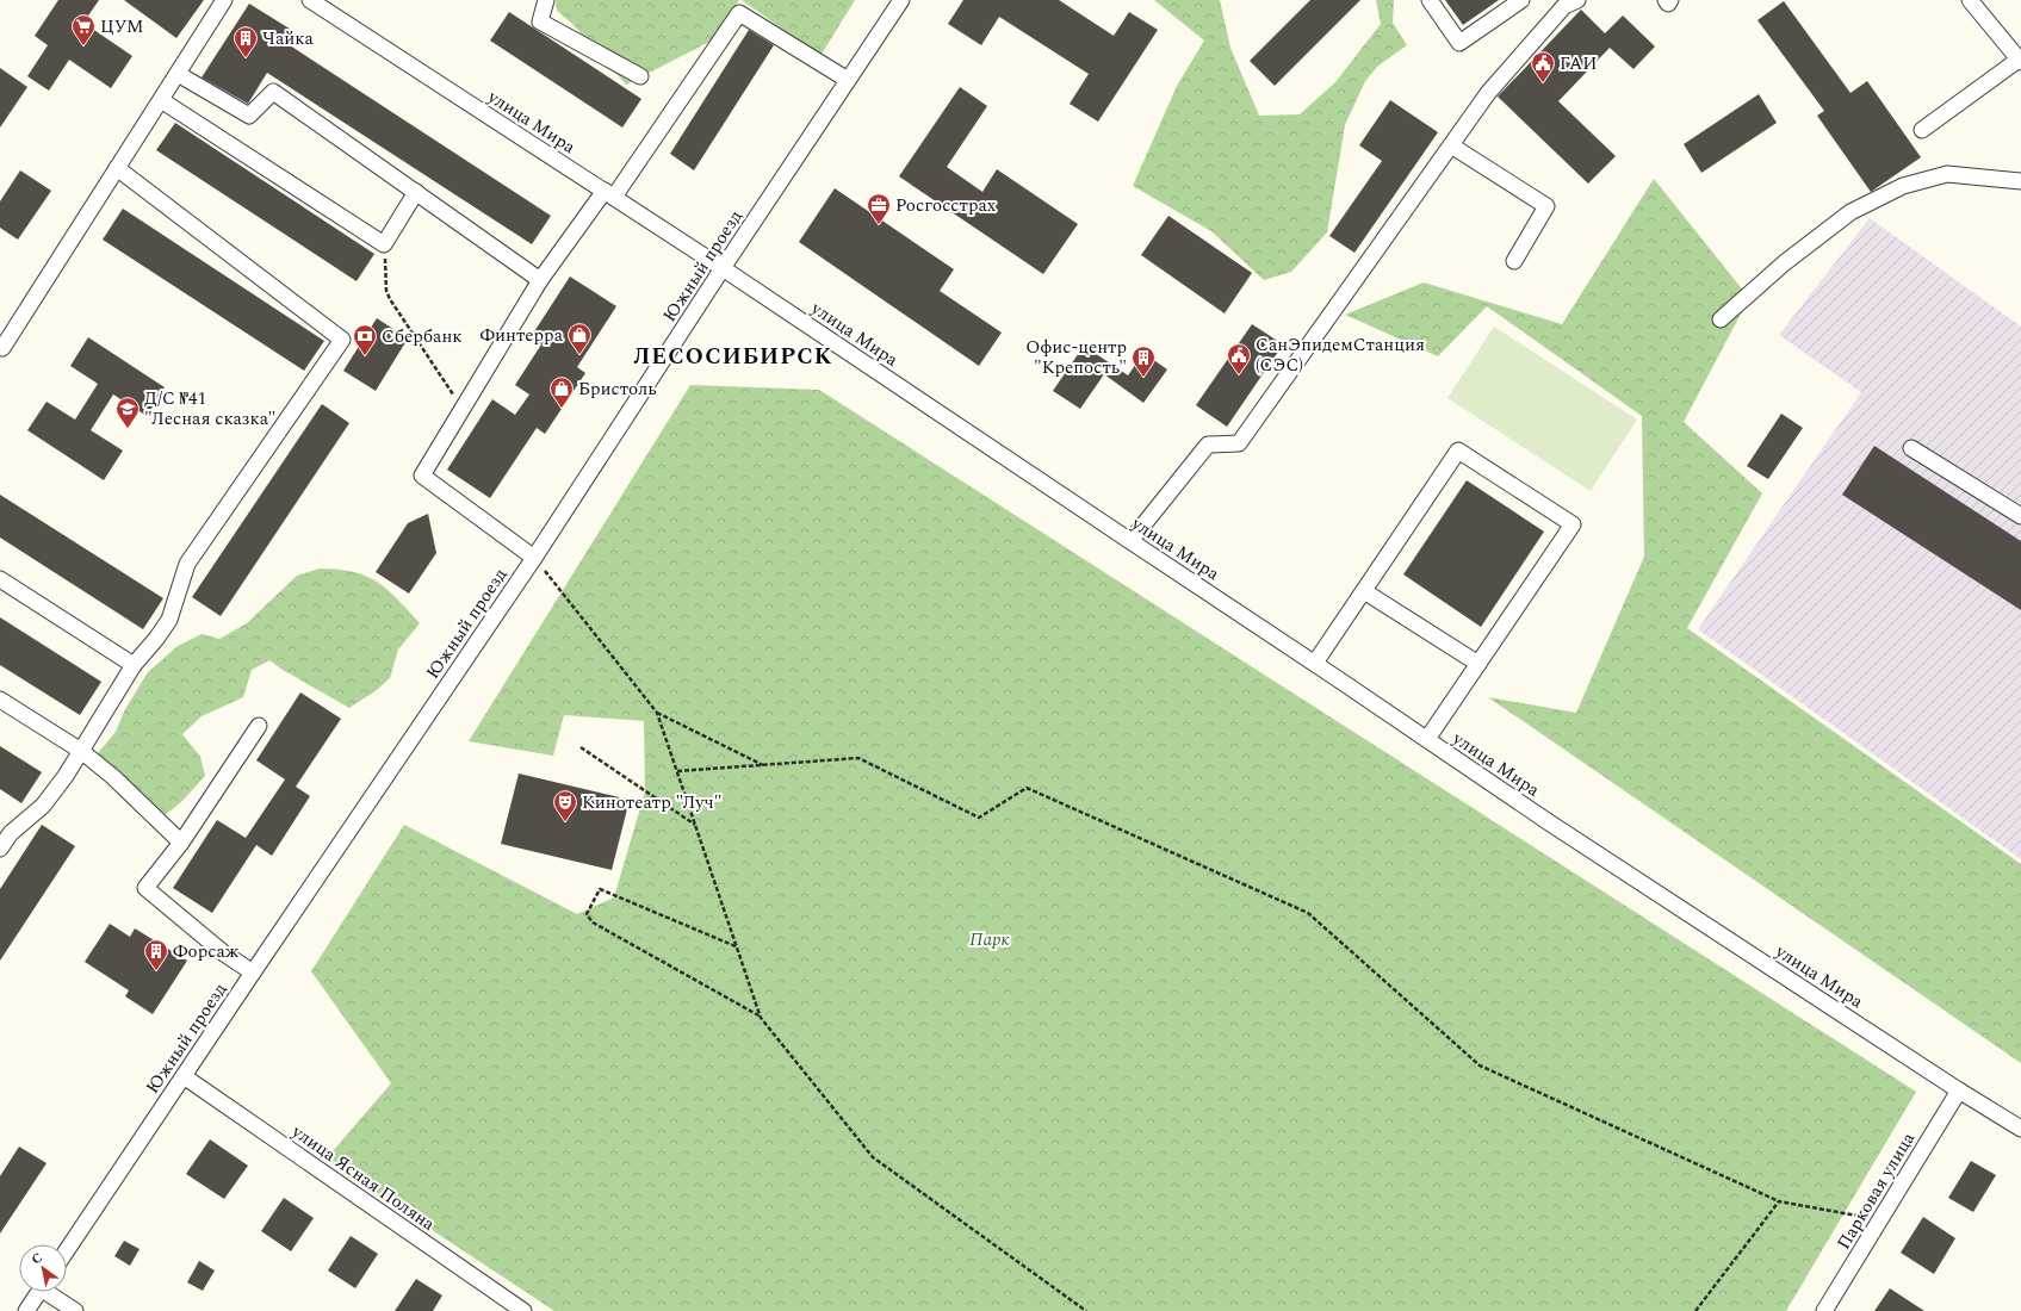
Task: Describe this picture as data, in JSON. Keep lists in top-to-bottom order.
{
  "streets": {
    "street": [
      "улица Мира",
      "Южный проезд",
      "улица Ясная Поляна",
      "Парковая улица"
    ]
  },
  "crossings": [
    ["улица Мира", "Южный проезд"],
    ["улица Мира", "Парковая улица"],
    ["Южный проезд", "улица Ясная Поляна"]
  ],
  "districts": ["ЛЕСОСИБИРСК"],
  "parks": ["Парк"],
  "places": {
    "supermarket": ["ЦУМ"],
    "building": ["Чайка", "Офис-центр \"Крепость\"", "Форсаж"],
    "public building": ["ГАИ", "СанЭпидемСтанция (СЭС)"],
    "office": ["Росгосстрах"],
    "shop": ["Финтерра", "Бристоль"],
    "bank": ["Сбербанк"],
    "school or university": ["Д/С №41 \"Лесная сказка\""],
    "theatre": ["Кинотеатр \"Луч\""]
  },
  "north": "top left"
}
